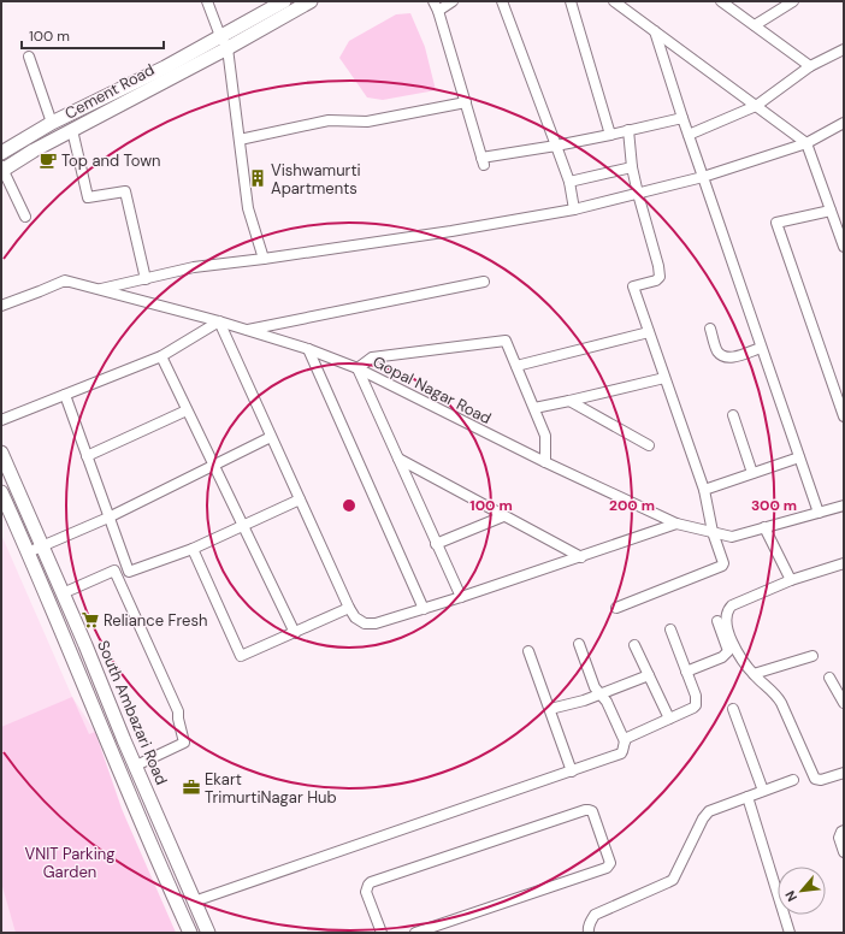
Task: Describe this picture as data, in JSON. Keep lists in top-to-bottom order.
{
  "streets": {
    "main road": ["Cement Road", "South Ambazari Road"],
    "street": ["Gopal Nagar Road"]
  },
  "parks": ["VNIT Parking Garden"],
  "places": {
    "cafe": ["Top and Town"],
    "building": ["Vishwamurti Apartments"],
    "supermarket": ["Reliance Fresh"],
    "office": ["Ekart TrimurtiNagar Hub"]
  },
  "scale_bar": "100 m",
  "north": "bottom left",
  "rings": ["100 m", "200 m", "300 m"]
}
